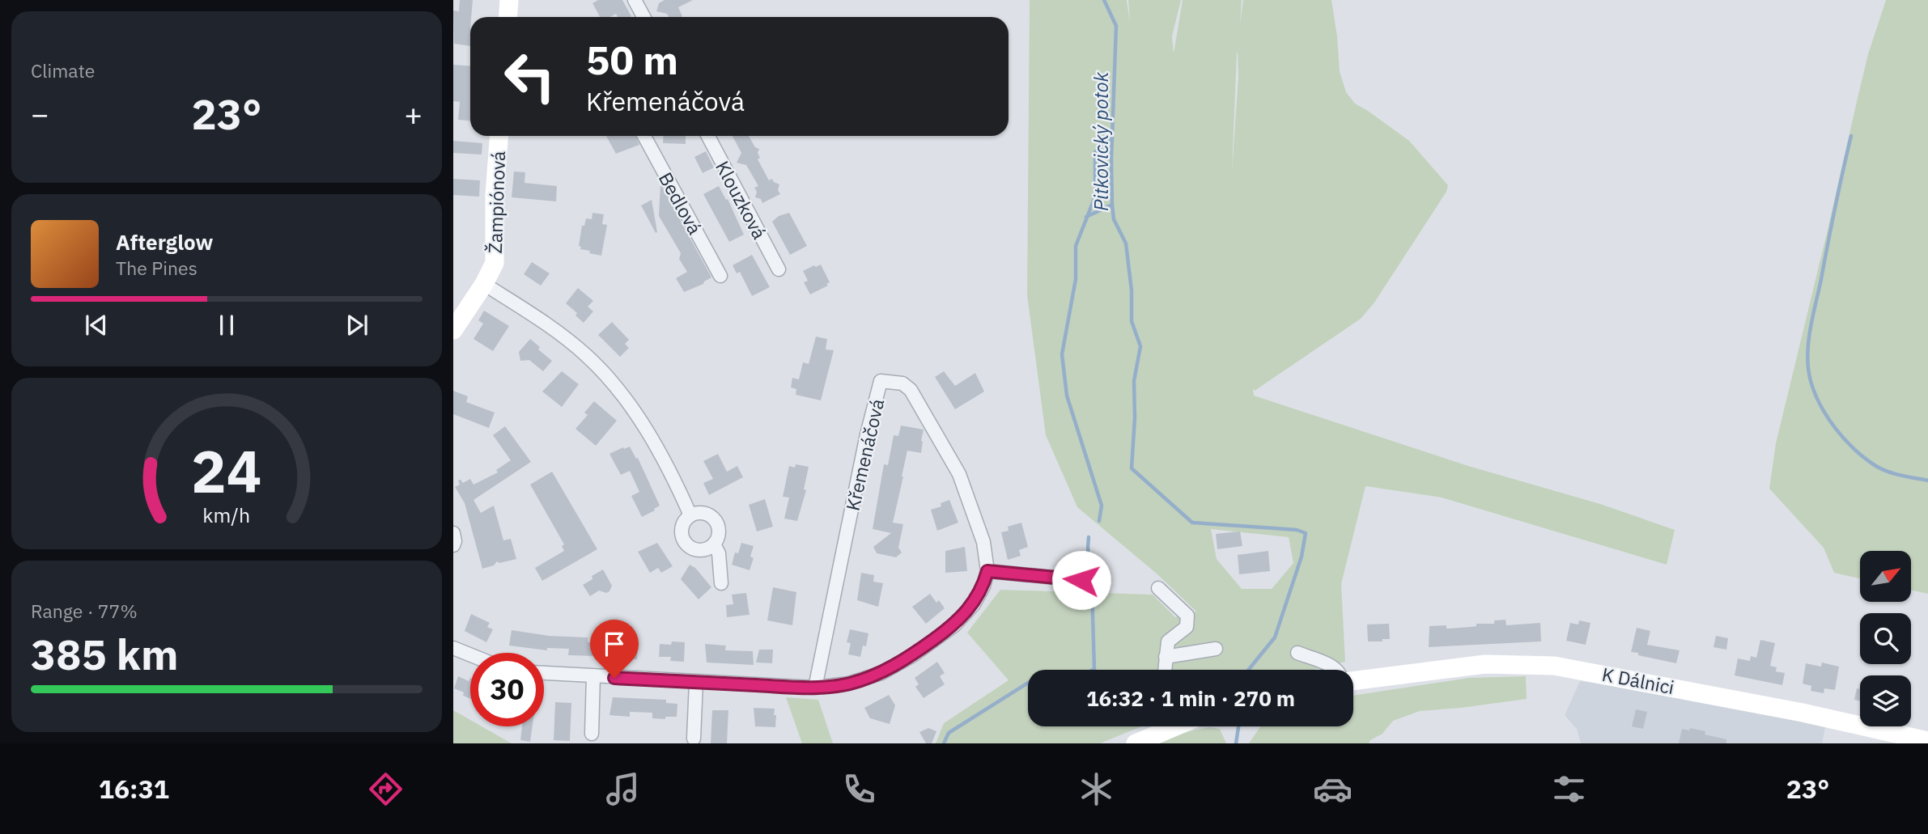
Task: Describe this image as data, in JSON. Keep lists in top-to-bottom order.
{
  "streets": {
    "street": [
      "Klouzková",
      "Žampiónová",
      "Bedlová",
      "Křemenáčová",
      "K Dálnici"
    ]
  },
  "water": ["Pitkovický potok"],
  "north": "top right",
  "page": {
    "tile": [
      "Climate",
      ["Range · 77%", "385 km"]
    ],
    "turn": ["50 m", "Křemenáčová"],
    "heat": ["−", "23°", "+"],
    "song": ["Afterglow", "The Pines"],
    "limit": "30",
    "trip": "16:32 · 1 min · 270 m",
    "tabs": ["16:31", "23°"],
    "gauge": ["24", "km/h"]
  }
}
